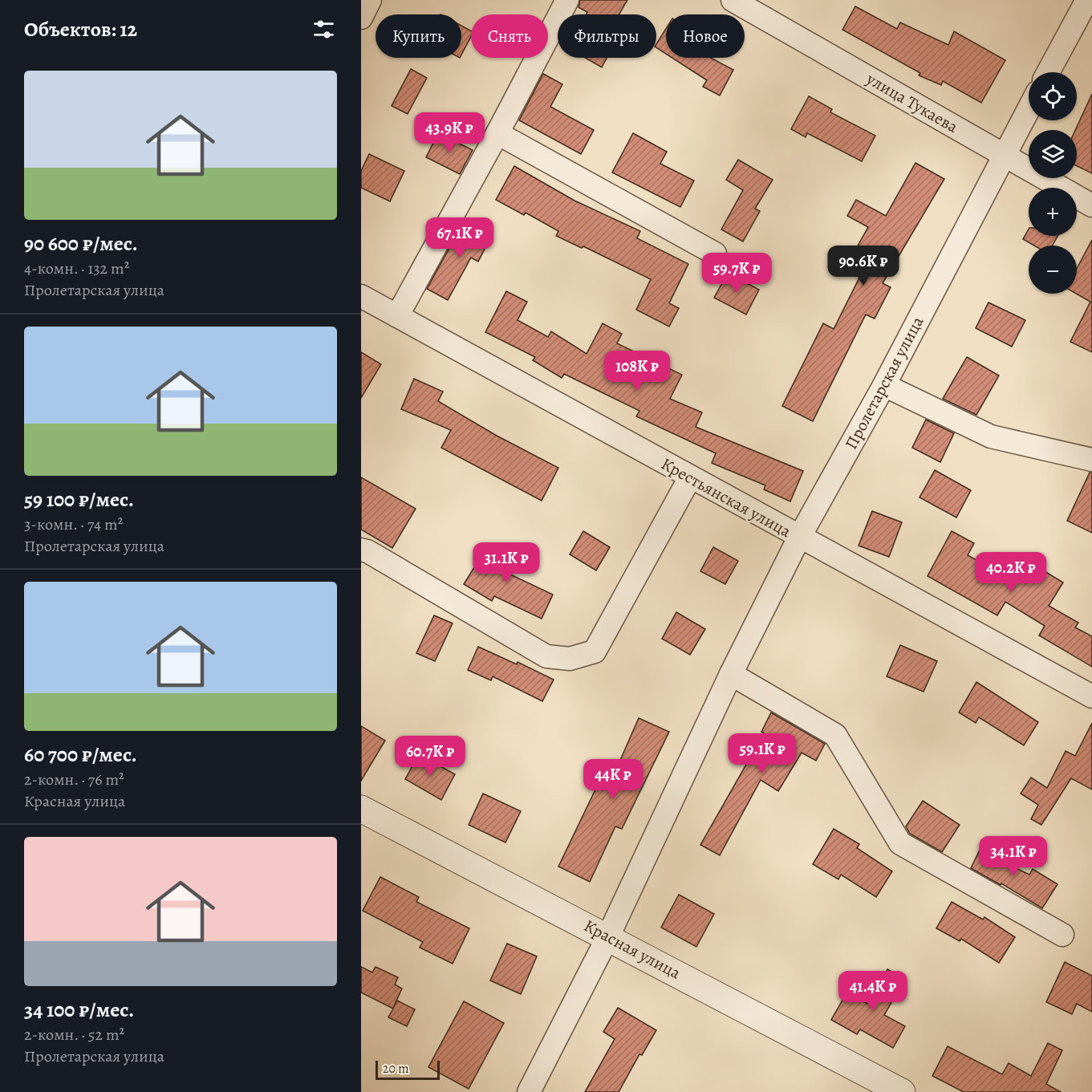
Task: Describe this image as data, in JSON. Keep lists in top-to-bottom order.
{
  "streets": {
    "street": [
      "улица Тукаева",
      "Пролетарская улица",
      "Крестьянская улица",
      "Красная улица"
    ]
  },
  "crossings": [
    ["улица Тукаева", "Пролетарская улица"],
    ["Пролетарская улица", "Крестьянская улица"],
    ["Пролетарская улица", "Красная улица"]
  ],
  "scale_bar": "20 m",
  "page": {
    "heading": "Объектов: 12",
    "chip": [
      "Купить",
      "Снять",
      "Фильтры",
      "Новое"
    ],
    "list": [
      {
        "name": "90 600 ₽/мес.",
        "note": "4-комн. · 132 m² · Пролетарская улица"
      },
      {
        "name": "59 100 ₽/мес.",
        "note": "3-комн. · 74 m² · Пролетарская улица"
      },
      {
        "name": "60 700 ₽/мес.",
        "note": "2-комн. · 76 m² · Красная улица"
      },
      {
        "name": "34 100 ₽/мес.",
        "note": "2-комн. · 52 m² · Пролетарская улица"
      }
    ],
    "map_buttons": ["+", "−"],
    "price": [
      "43.9K ₽",
      "67.1K ₽",
      "90.6K ₽",
      "59.7K ₽",
      "108K ₽",
      "31.1K ₽",
      "40.2K ₽",
      "59.1K ₽",
      "60.7K ₽",
      "44K ₽",
      "34.1K ₽",
      "41.4K ₽"
    ],
    "scale": "20 m"
  }
}
